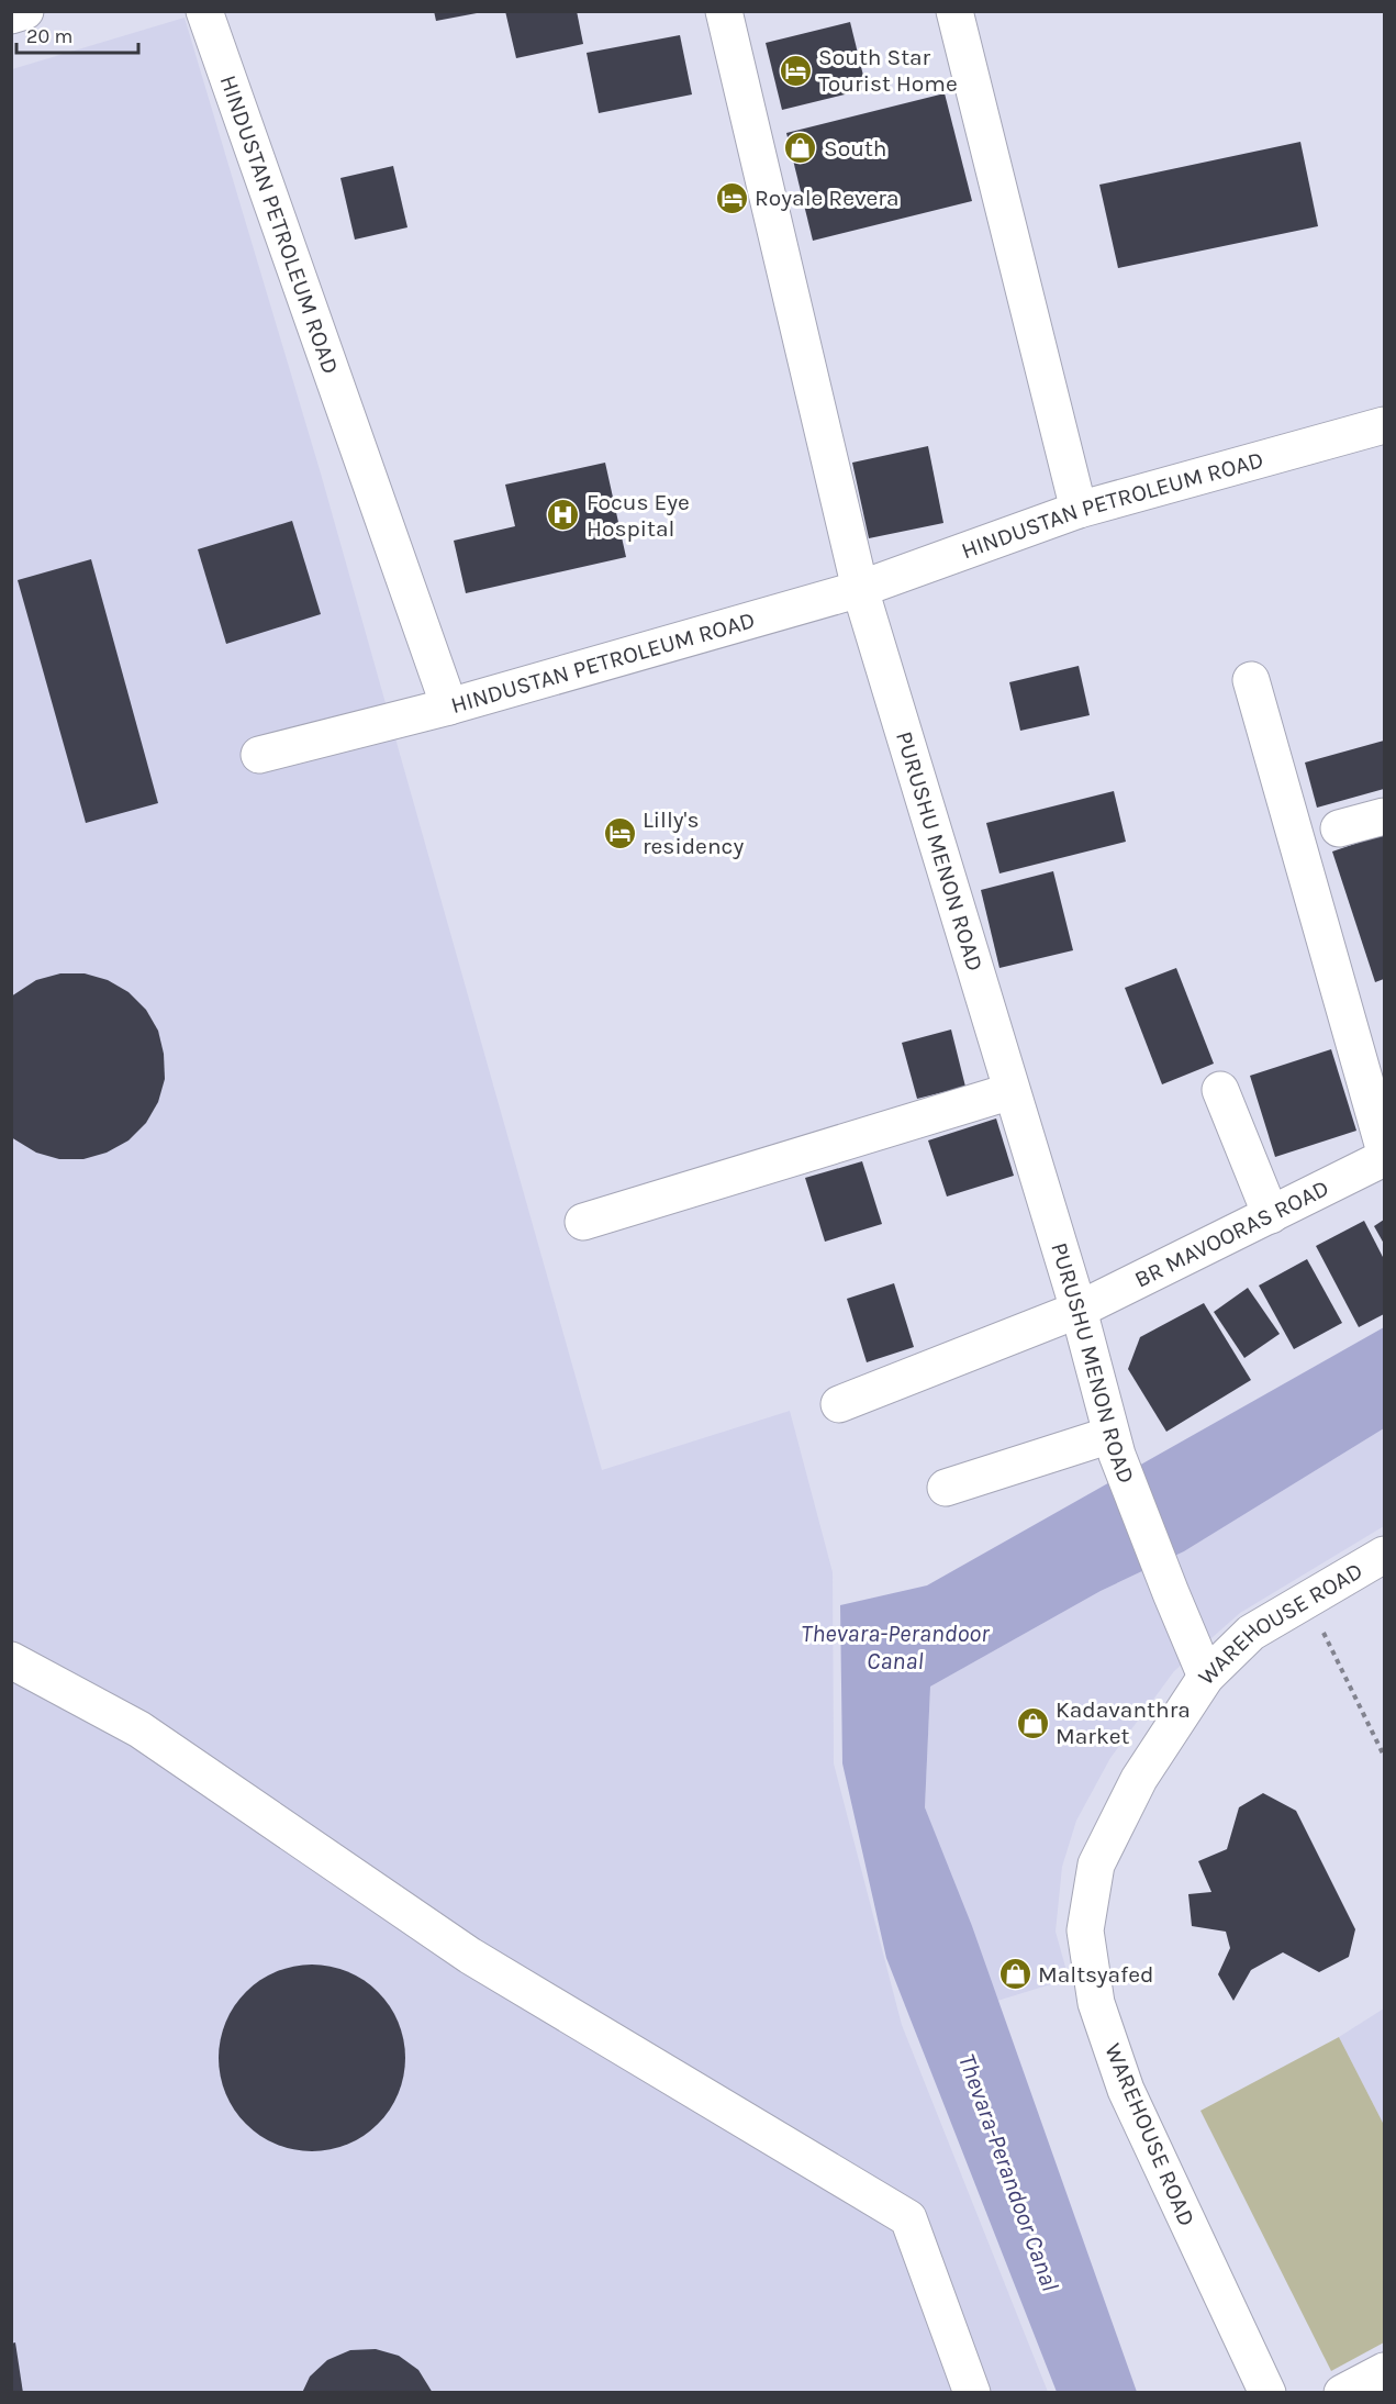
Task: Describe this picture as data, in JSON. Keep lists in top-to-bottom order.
{
  "streets": {
    "street": [
      "HINDUSTAN PETROLEUM ROAD",
      "PURUSHU MENON ROAD",
      "BR MAVOORAS ROAD",
      "WAREHOUSE ROAD"
    ]
  },
  "crossings": [
    ["HINDUSTAN PETROLEUM ROAD", "PURUSHU MENON ROAD"],
    ["PURUSHU MENON ROAD", "BR MAVOORAS ROAD"],
    ["PURUSHU MENON ROAD", "WAREHOUSE ROAD"]
  ],
  "water": ["Thevara-Perandoor Canal"],
  "places": {
    "hotel": ["South Star Tourist Home", "Royale Revera", "Lilly's residency"],
    "shop": ["South", "Kadavanthra Market", "Maltsyafed"],
    "hospital": ["Focus Eye Hospital"]
  },
  "scale_bar": "20 m"
}
